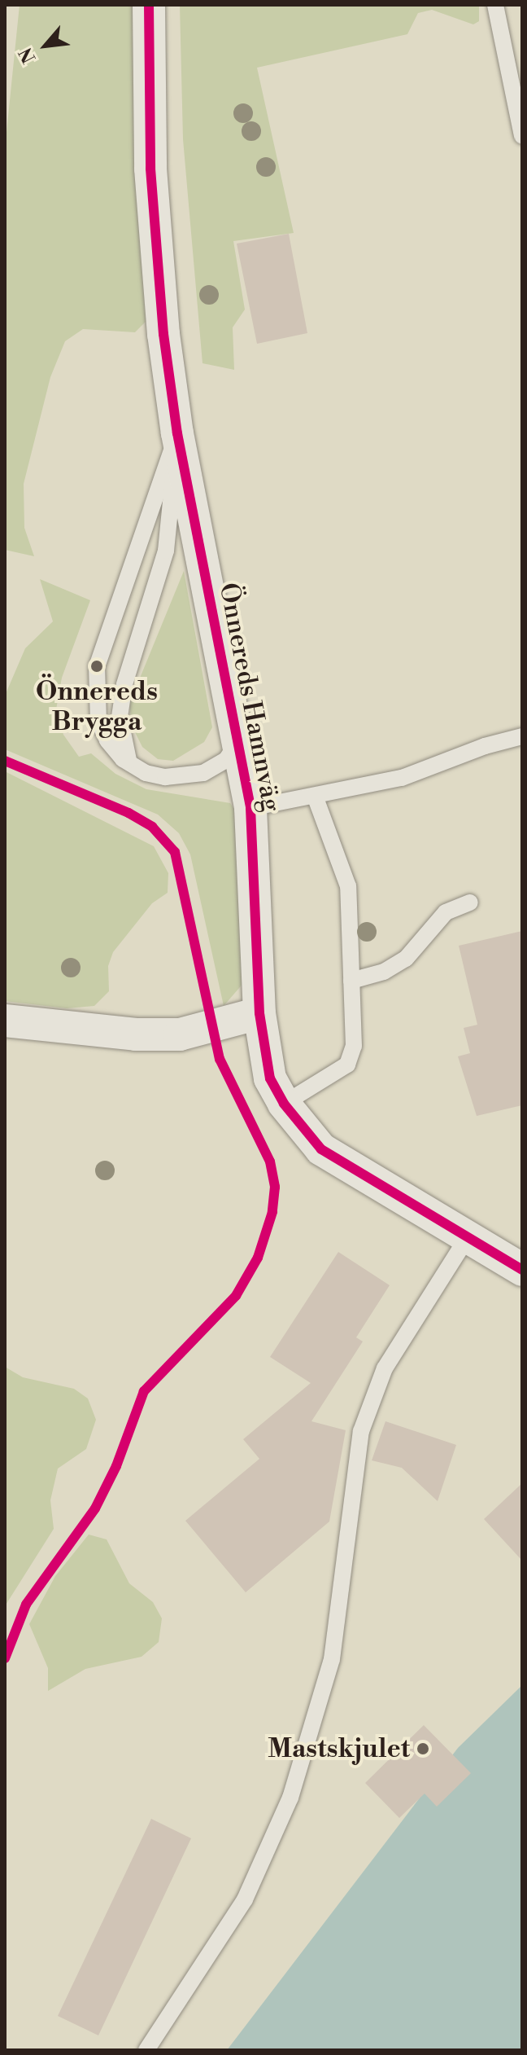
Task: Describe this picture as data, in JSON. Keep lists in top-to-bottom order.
{
  "streets": {
    "street": ["Önnereds Hamnväg"]
  },
  "places": ["Önnereds Brygga", "Mastskjulet"],
  "north": "bottom left"
}
